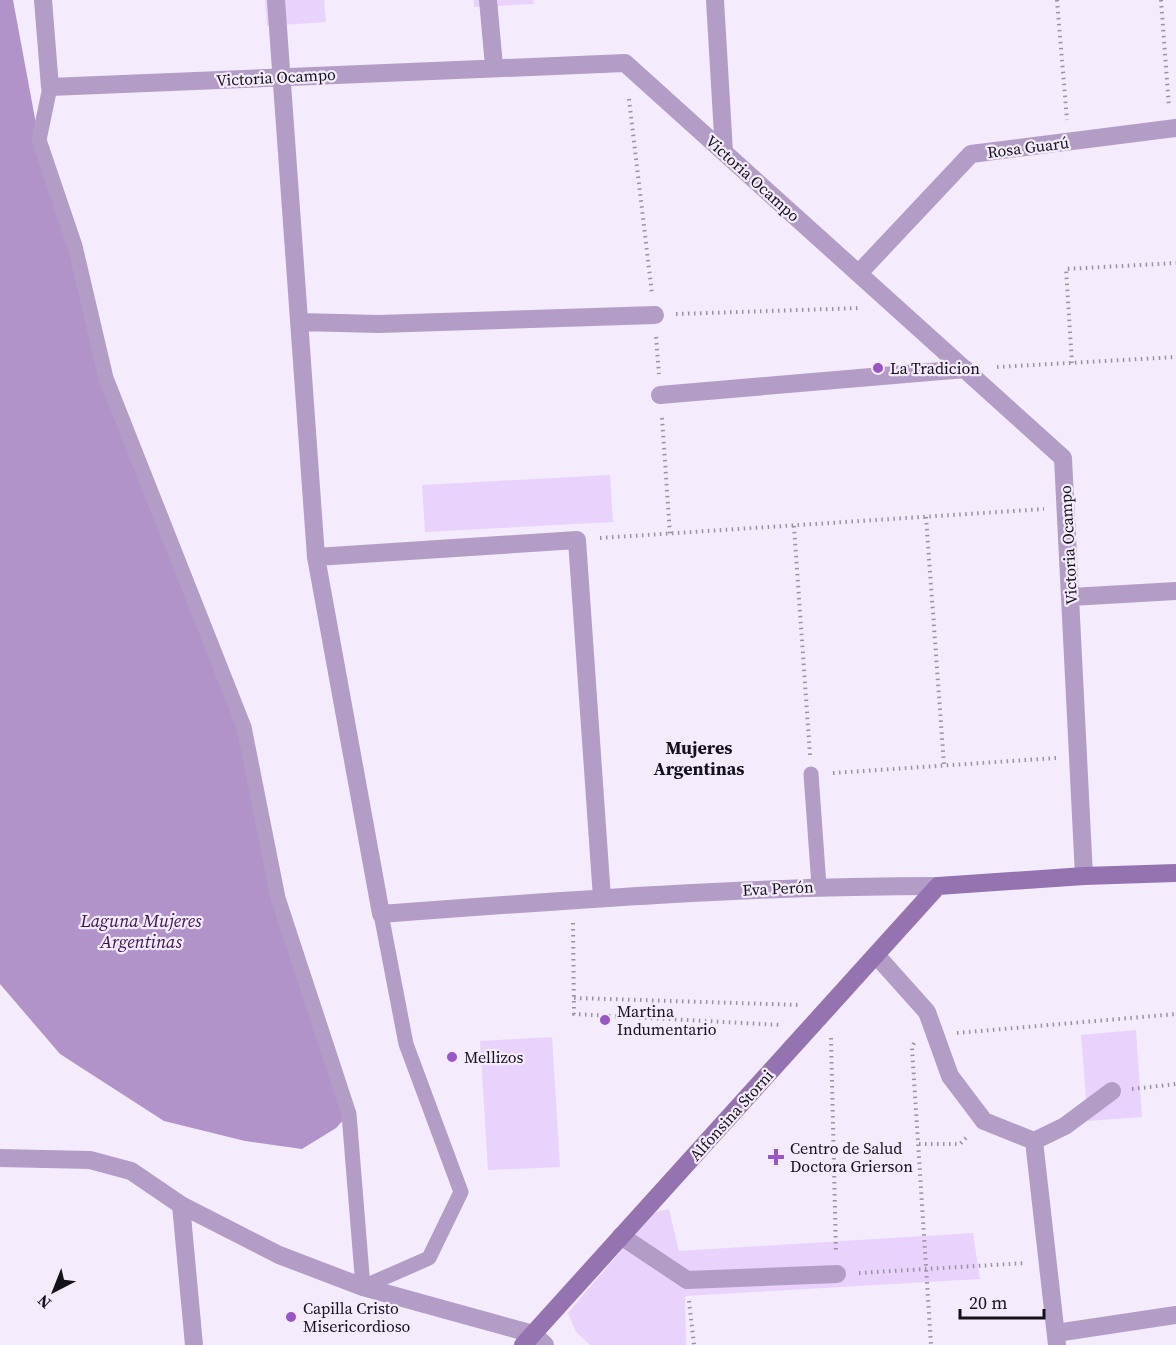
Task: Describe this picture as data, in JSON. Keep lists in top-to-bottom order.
{
  "streets": {
    "street": [
      "Victoria Ocampo",
      "Rosa Guarú",
      "Eva Perón",
      "Alfonsina Storni"
    ]
  },
  "crossings": [
    ["Victoria Ocampo", "Rosa Guarú"],
    ["Victoria Ocampo", "Eva Perón"],
    ["Eva Perón", "Alfonsina Storni"]
  ],
  "districts": ["Mujeres Argentinas"],
  "water": ["Laguna Mujeres Argentinas"],
  "places": {
    "other": [
      "La Tradicion",
      "Martina Indumentario",
      "Mellizos",
      "Capilla Cristo Misericordioso"
    ],
    "health": ["Centro de Salud Doctora Grierson"]
  },
  "scale_bar": "20 m",
  "north": "bottom left"
}
